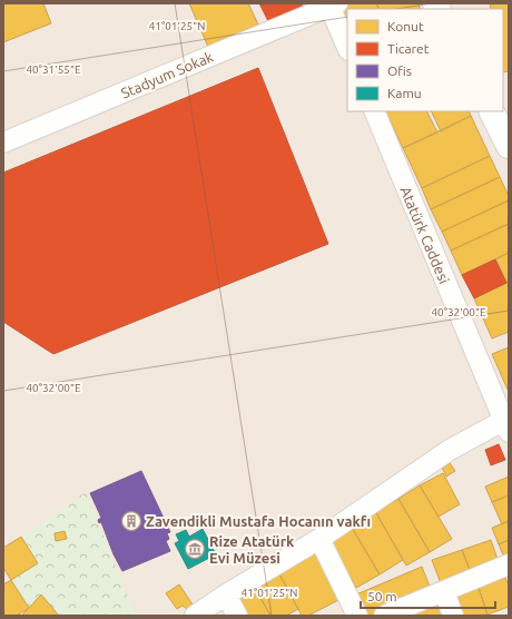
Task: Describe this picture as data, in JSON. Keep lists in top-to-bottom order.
{
  "streets": {
    "street": ["Stadyum Sokak", "Atatürk Caddesi"]
  },
  "places": {
    "building": ["Zavendikli Mustafa Hocanın vakfı"],
    "museum": ["Rize Atatürk Evi Müzesi"]
  },
  "legend": [
    "Konut",
    "Ticaret",
    "Ofis",
    "Kamu"
  ],
  "scale_bar": "50 m",
  "coordinates": ["41°01'25\"N", "40°31'55\"E", "40°32'00\"E"]
}
